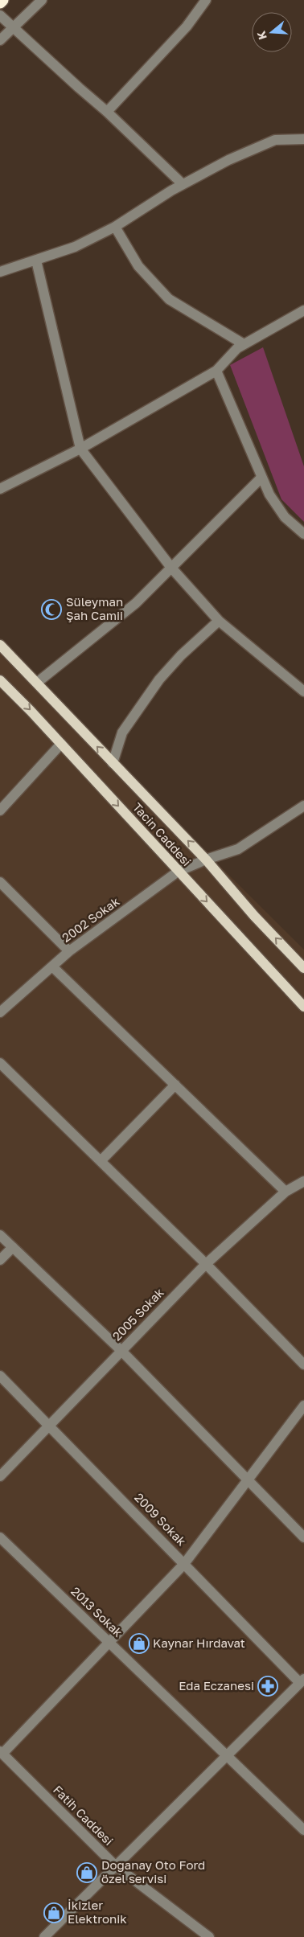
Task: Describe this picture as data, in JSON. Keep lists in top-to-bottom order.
{
  "streets": {
    "main road": ["Tacin Caddesi"],
    "street": [
      "2002 Sokak",
      "2005 Sokak",
      "2009 Sokak",
      "2013 Sokak",
      "Fatih Caddesi"
    ]
  },
  "crossings": [
    ["Tacin Caddesi", "2002 Sokak"],
    ["2005 Sokak", "2009 Sokak"]
  ],
  "places": {
    "mosque": ["Süleyman Şah Camii"],
    "shop": ["Kaynar Hırdavat", "Doğanay Oto Ford özel servisi", "İkizler Elektronik"],
    "pharmacy": ["Eda Eczanesi"]
  },
  "north": "left"
}
